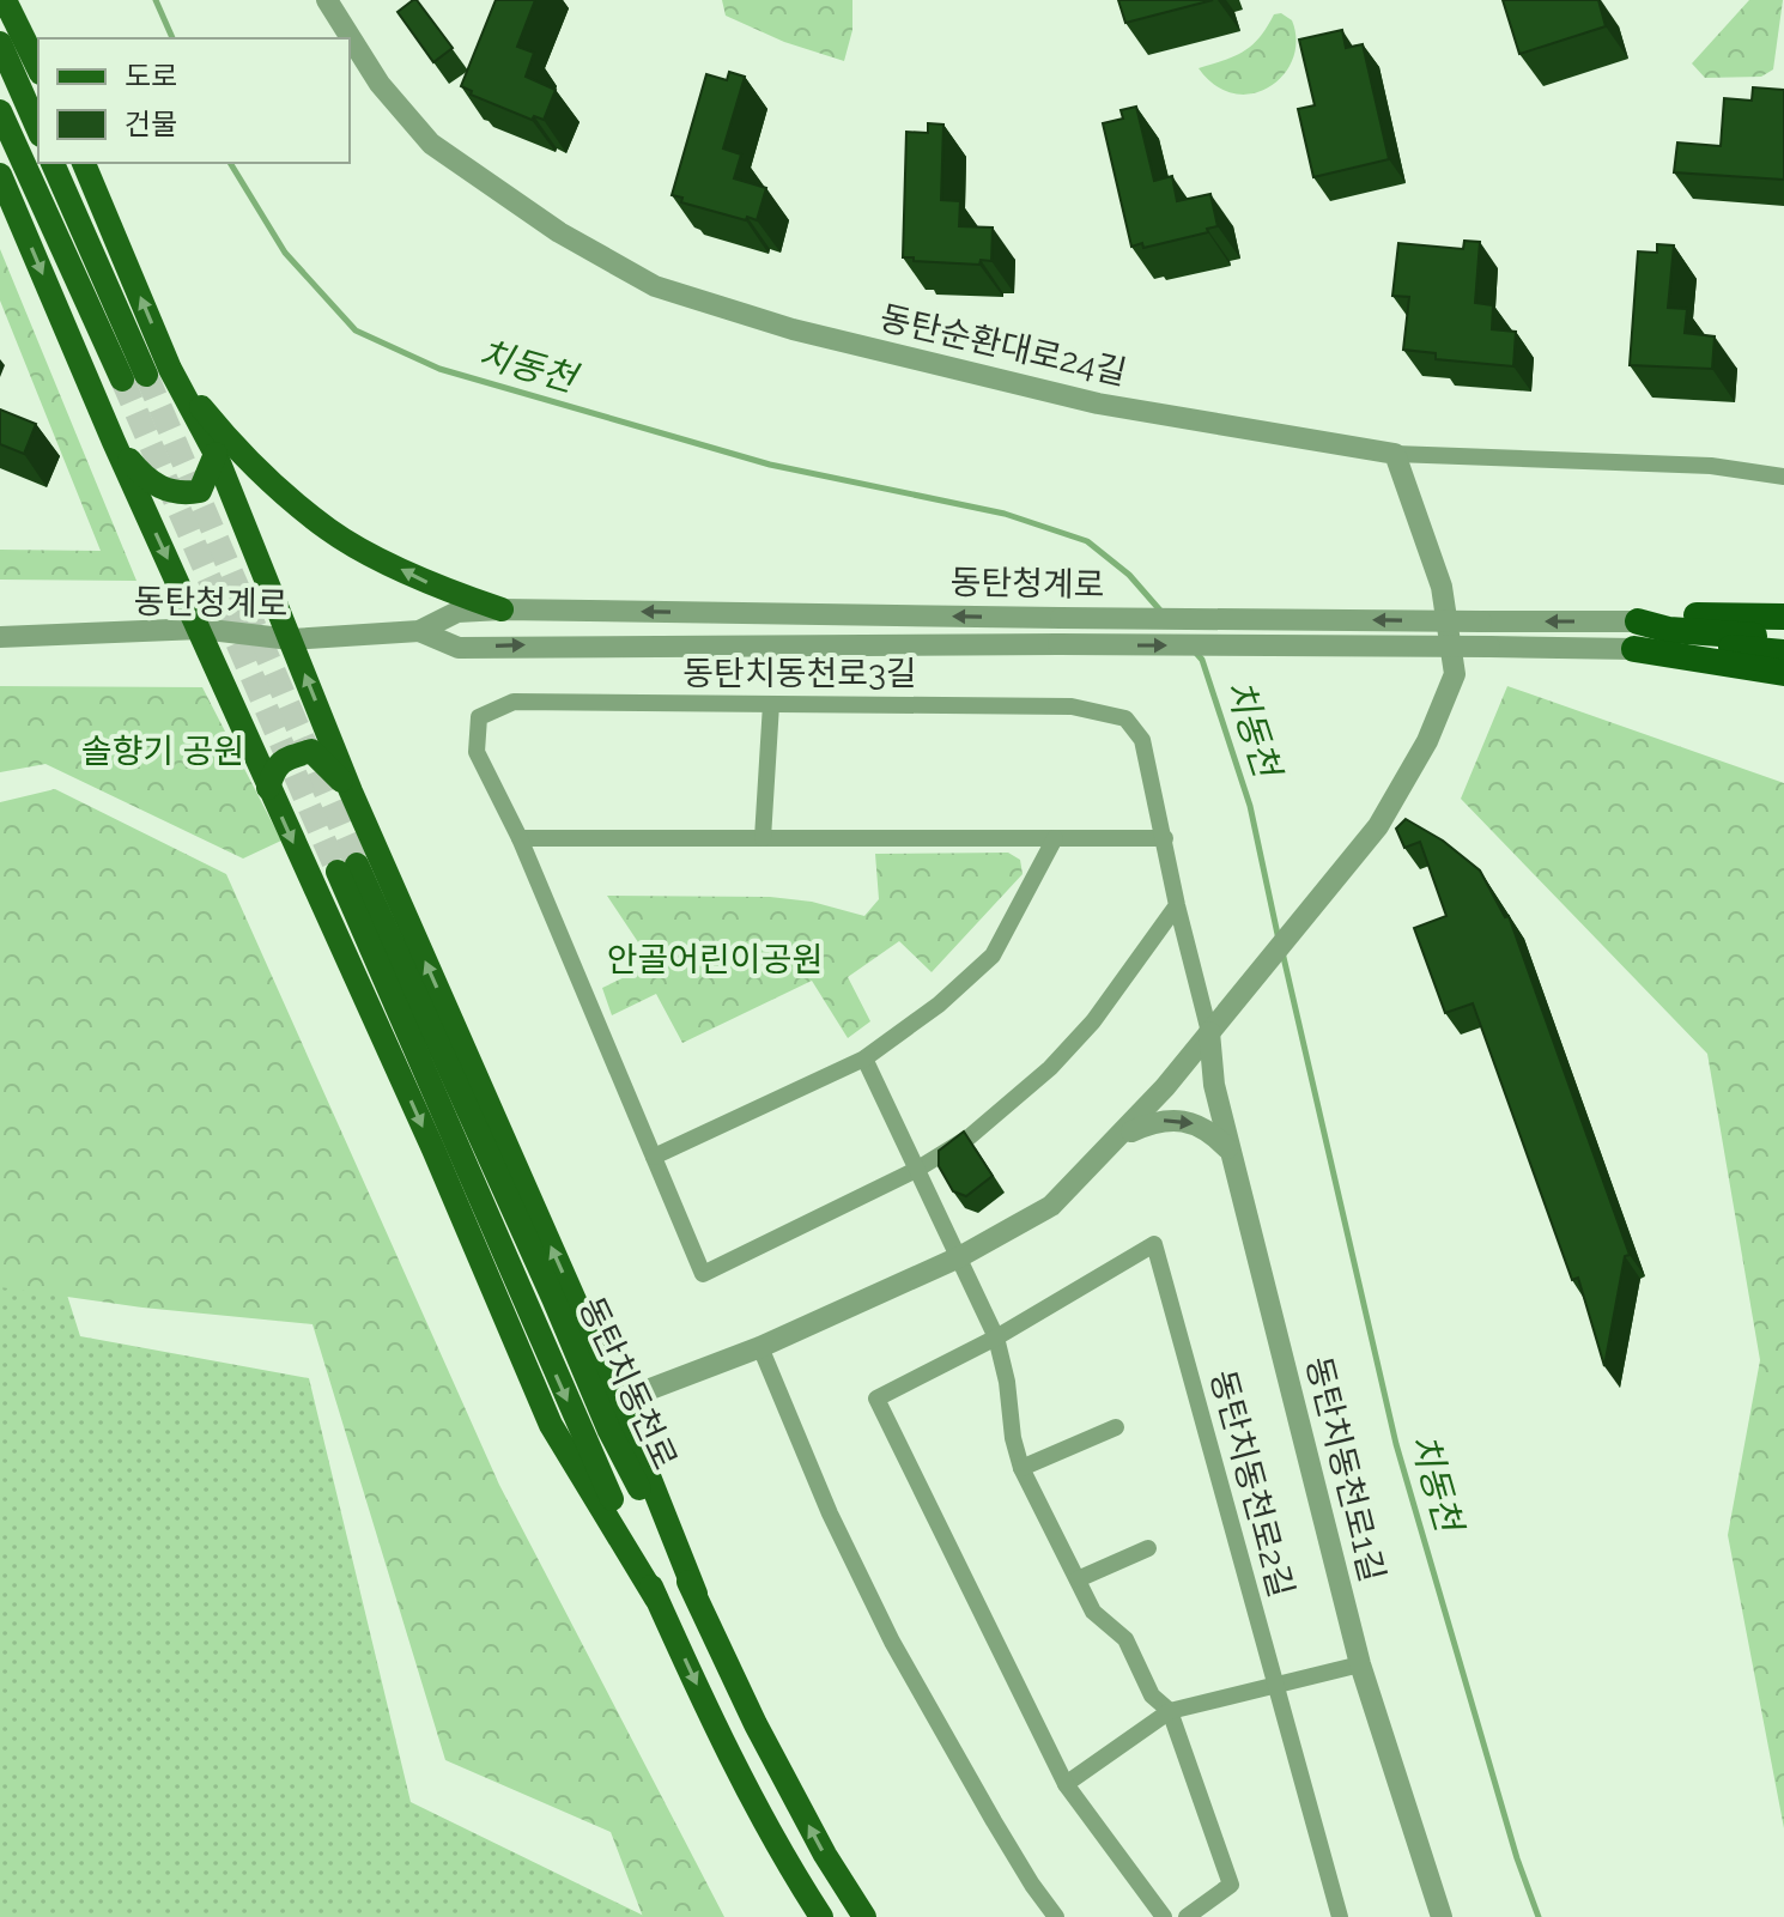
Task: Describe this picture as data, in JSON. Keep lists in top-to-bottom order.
{
  "streets": {
    "main road": ["동탄치동천로"],
    "street": [
      "동탄순환대로24길",
      "동탄청계로",
      "동탄치동천로3길",
      "동탄치동천로1길",
      "동탄치동천로2길"
    ]
  },
  "crossings": [
    ["동탄치동천로3길", "동탄치동천로1길"]
  ],
  "water": ["치동천"],
  "parks": ["솔향기 공원", "안골어린이공원"],
  "legend": ["도로", "건물"]
}
